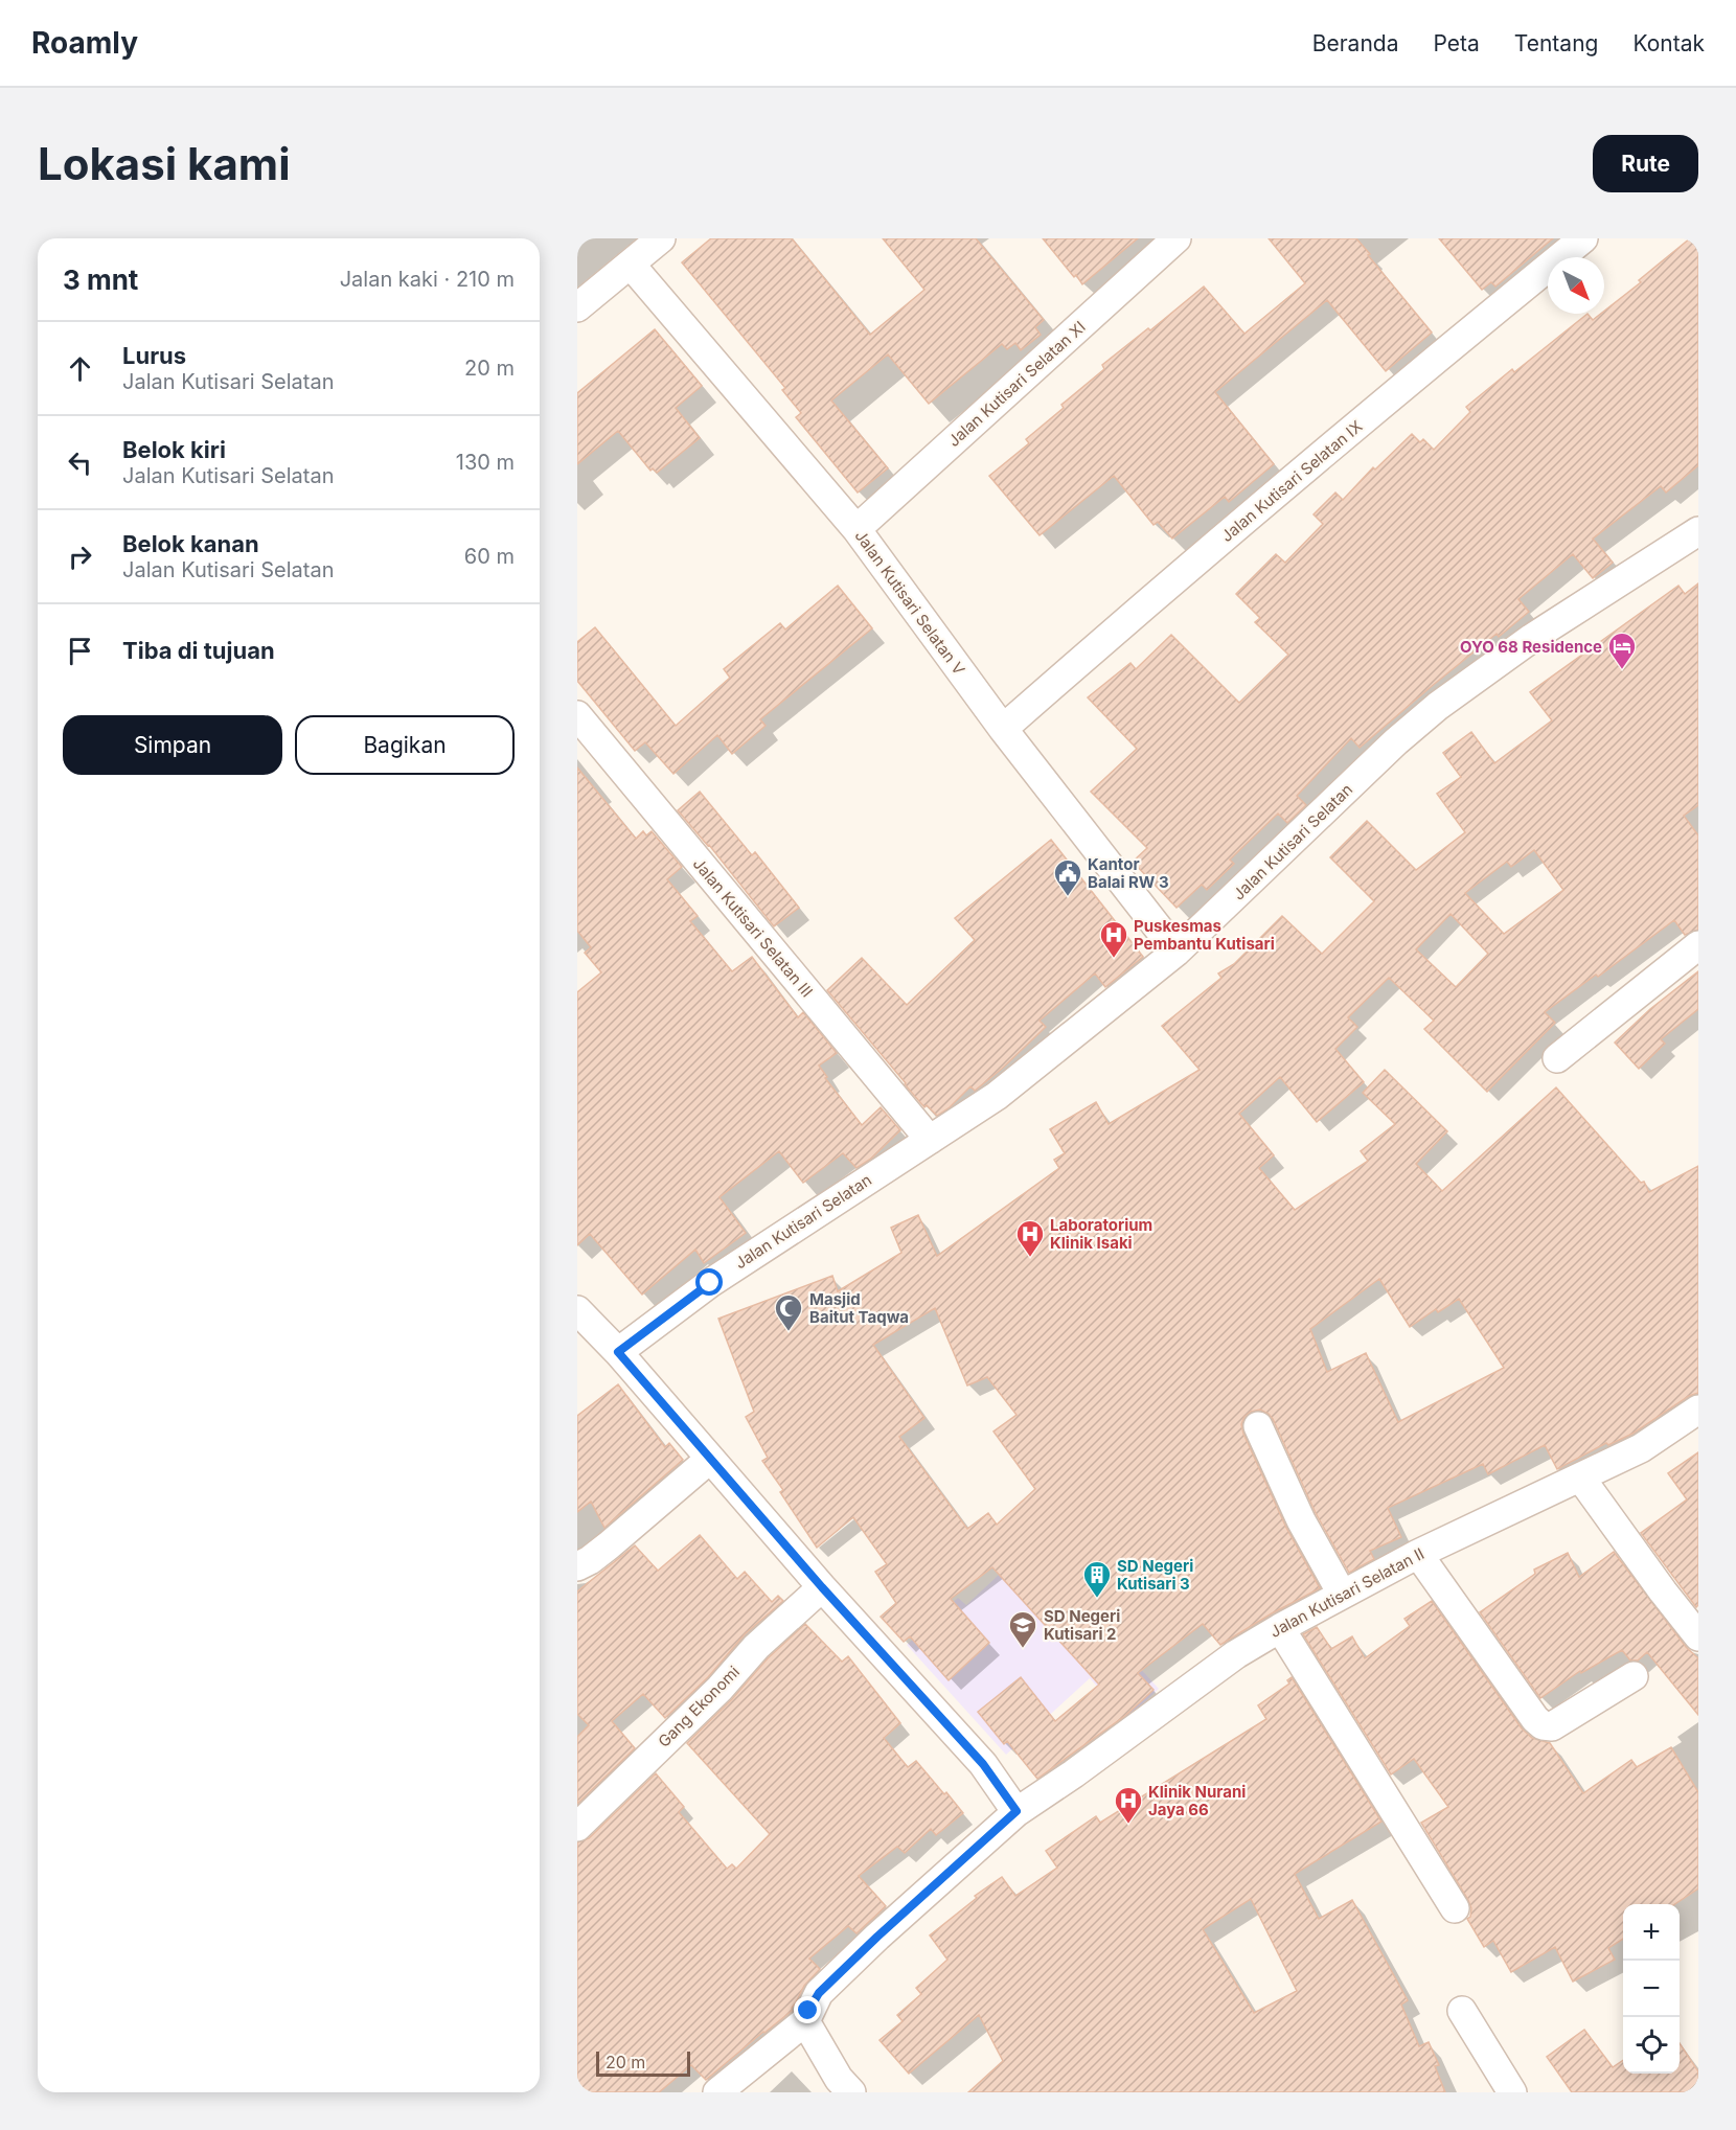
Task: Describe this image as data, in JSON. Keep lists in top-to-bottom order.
{
  "streets": {
    "street": [
      "Jalan Kutisari Selatan XI",
      "Jalan Kutisari Selatan IX",
      "Jalan Kutisari Selatan V",
      "Jalan Kutisari Selatan",
      "Jalan Kutisari Selatan III",
      "Jalan Kutisari Selatan II",
      "Gang Ekonomi"
    ]
  },
  "crossings": [
    ["Jalan Kutisari Selatan XI", "Jalan Kutisari Selatan V"],
    ["Jalan Kutisari Selatan IX", "Jalan Kutisari Selatan V"],
    ["Jalan Kutisari Selatan V", "Jalan Kutisari Selatan"],
    ["Jalan Kutisari Selatan", "Jalan Kutisari Selatan III"]
  ],
  "places": {
    "hotel": ["OYO 68 Residence"],
    "public building": ["Kantor Balai RW 3"],
    "hospital": ["Puskesmas Pembantu Kutisari", "Laboratorium Klinik Isaki", "Klinik Nurani Jaya 66"],
    "mosque": ["Masjid Baitut Taqwa"],
    "building": ["SD Negeri Kutisari 3"],
    "school or university": ["SD Negeri Kutisari 2"]
  },
  "scale_bar": "20 m",
  "north": "bottom right",
  "page": {
    "header": "Roamly",
    "nav": [
      "Beranda",
      "Peta",
      "Tentang",
      "Kontak"
    ],
    "buttons": [
      "Rute",
      ["Simpan", "Bagikan"]
    ],
    "title": "Lokasi kami",
    "heading": ["3 mnt", "Jalan kaki · 210 m"],
    "list": [
      ["Lurus", "Jalan Kutisari Selatan", "20 m"],
      ["Belok kiri", "Jalan Kutisari Selatan", "130 m"],
      ["Belok kanan", "Jalan Kutisari Selatan", "60 m"],
      "Tiba di tujuan"
    ],
    "map_buttons": ["+", "−"],
    "scale": "20 m"
  }
}
